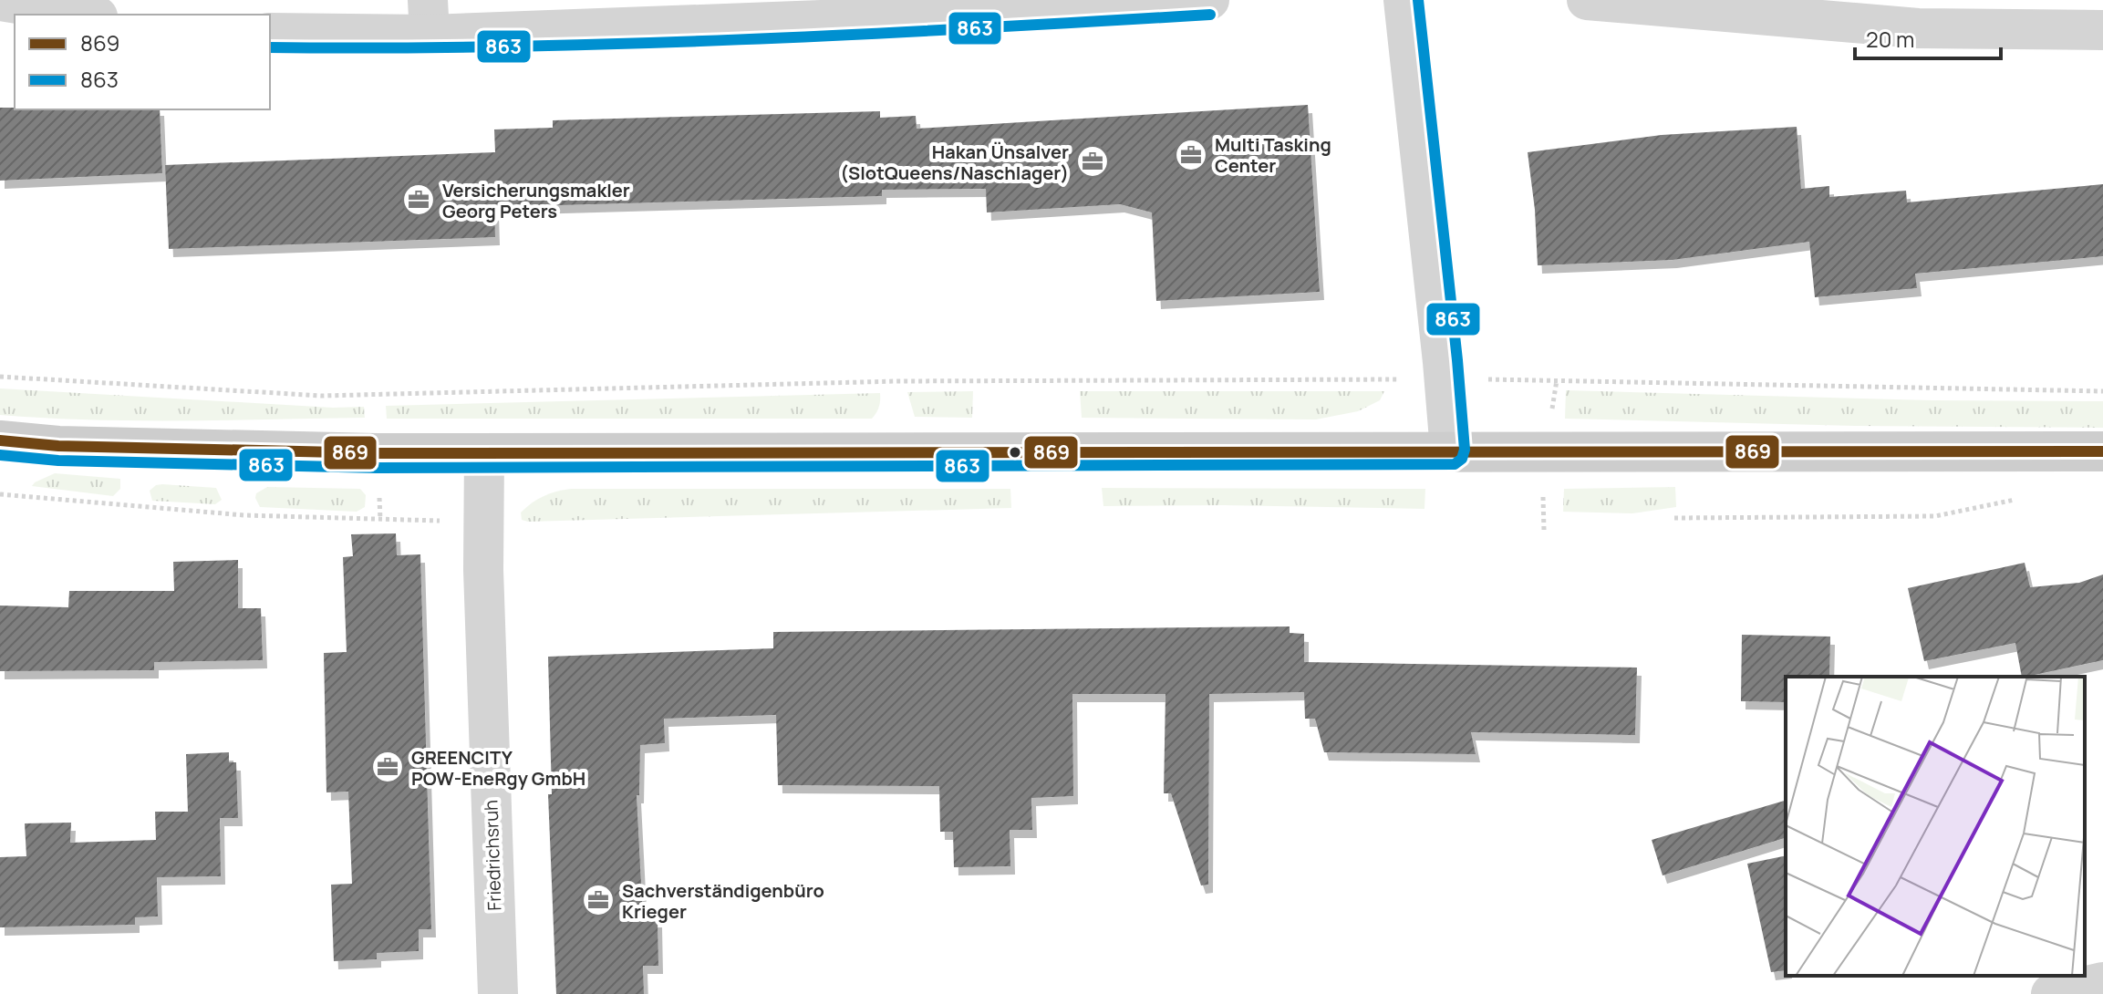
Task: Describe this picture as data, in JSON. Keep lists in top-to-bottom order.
{
  "streets": {
    "street": ["Friedrichsruh"]
  },
  "places": {
    "office": [
      "Multi Tasking Center",
      "Hakan Ünsalver (SlotQueens/Naschlager)",
      "Versicherungsmakler Georg Peters",
      "GREENCITY POW-EneRgy GmbH",
      "Sachverständigenbüro Krieger"
    ]
  },
  "lines": ["transit line 863", "transit line 869"],
  "legend": ["869", "863"],
  "scale_bar": "20 m"
}
